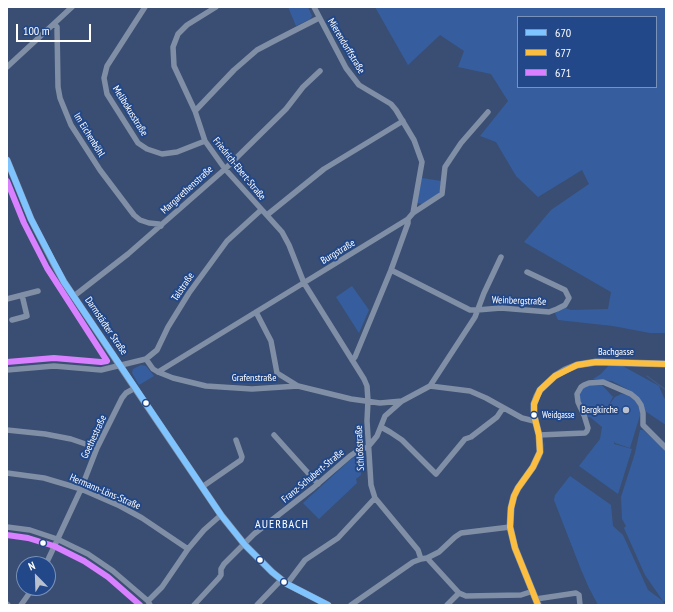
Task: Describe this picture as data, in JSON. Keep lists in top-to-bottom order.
{
  "streets": {
    "main road": ["Darmstädter Straße", "Bachgasse"],
    "street": [
      "Mierendorffstraße",
      "Melibokusstraße",
      "Im Eichenböhl",
      "Friedrich-Ebert-Straße",
      "Margarethenstraße",
      "Burgstraße",
      "Talstraße",
      "Weinbergstraße",
      "Grafenstraße",
      "Goethestraße",
      "Schloßstraße",
      "Franz-Schubert-Straße",
      "Hermann-Löns-Straße"
    ]
  },
  "crossings": [
    ["Mierendorffstraße", "Burgstraße"],
    ["Melibokusstraße", "Friedrich-Ebert-Straße"],
    ["Im Eichenböhl", "Margarethenstraße"],
    ["Friedrich-Ebert-Straße", "Margarethenstraße"],
    ["Friedrich-Ebert-Straße", "Burgstraße"],
    ["Friedrich-Ebert-Straße", "Talstraße"],
    ["Friedrich-Ebert-Straße", "Schloßstraße"],
    ["Margarethenstraße", "Darmstädter Straße"],
    ["Burgstraße", "Grafenstraße"],
    ["Burgstraße", "Schloßstraße"],
    ["Talstraße", "Grafenstraße"],
    ["Darmstädter Straße", "Goethestraße"],
    ["Darmstädter Straße", "Franz-Schubert-Straße"],
    ["Grafenstraße", "Schloßstraße"],
    ["Goethestraße", "Hermann-Löns-Straße"],
    ["Schloßstraße", "Franz-Schubert-Straße"]
  ],
  "districts": ["AUERBACH"],
  "places": ["Bergkirche", "Weidgasse"],
  "lines": ["transit line 670", "transit line 671", "transit line 677"],
  "legend": ["670", "677", "671"],
  "scale_bar": "100 m",
  "north": "top left"
}
